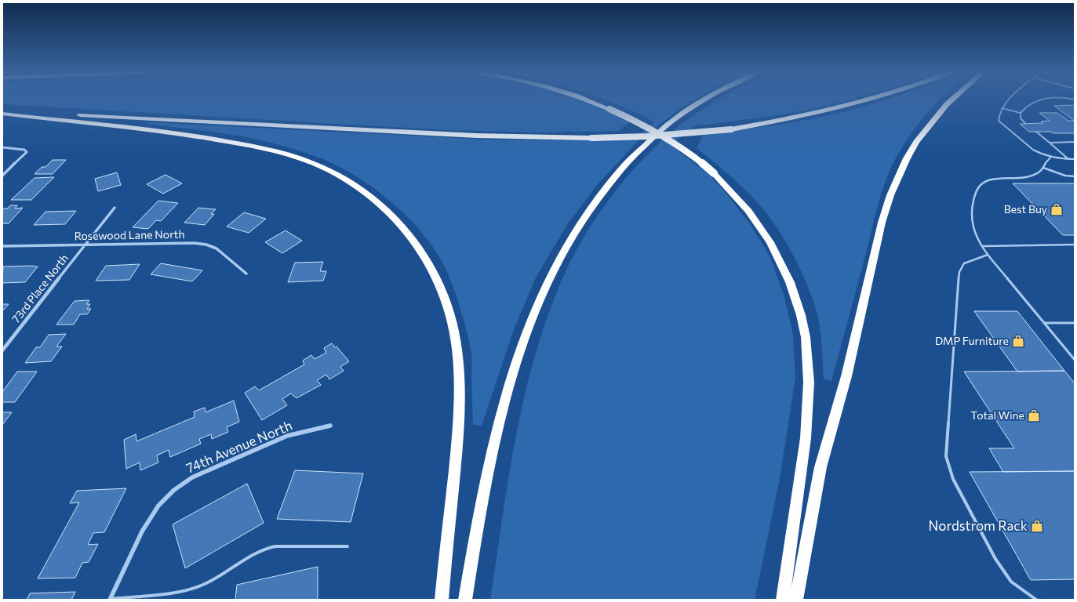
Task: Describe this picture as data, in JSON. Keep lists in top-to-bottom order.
{
  "streets": {
    "street": ["Rosewood Lane North", "73rd Place North", "74th Avenue North"]
  },
  "crossings": [
    ["Rosewood Lane North", "73rd Place North"]
  ],
  "places": {
    "shop": [
      "Best Buy",
      "DMP Furniture",
      "Total Wine",
      "Nordstrom Rack"
    ]
  }
}
